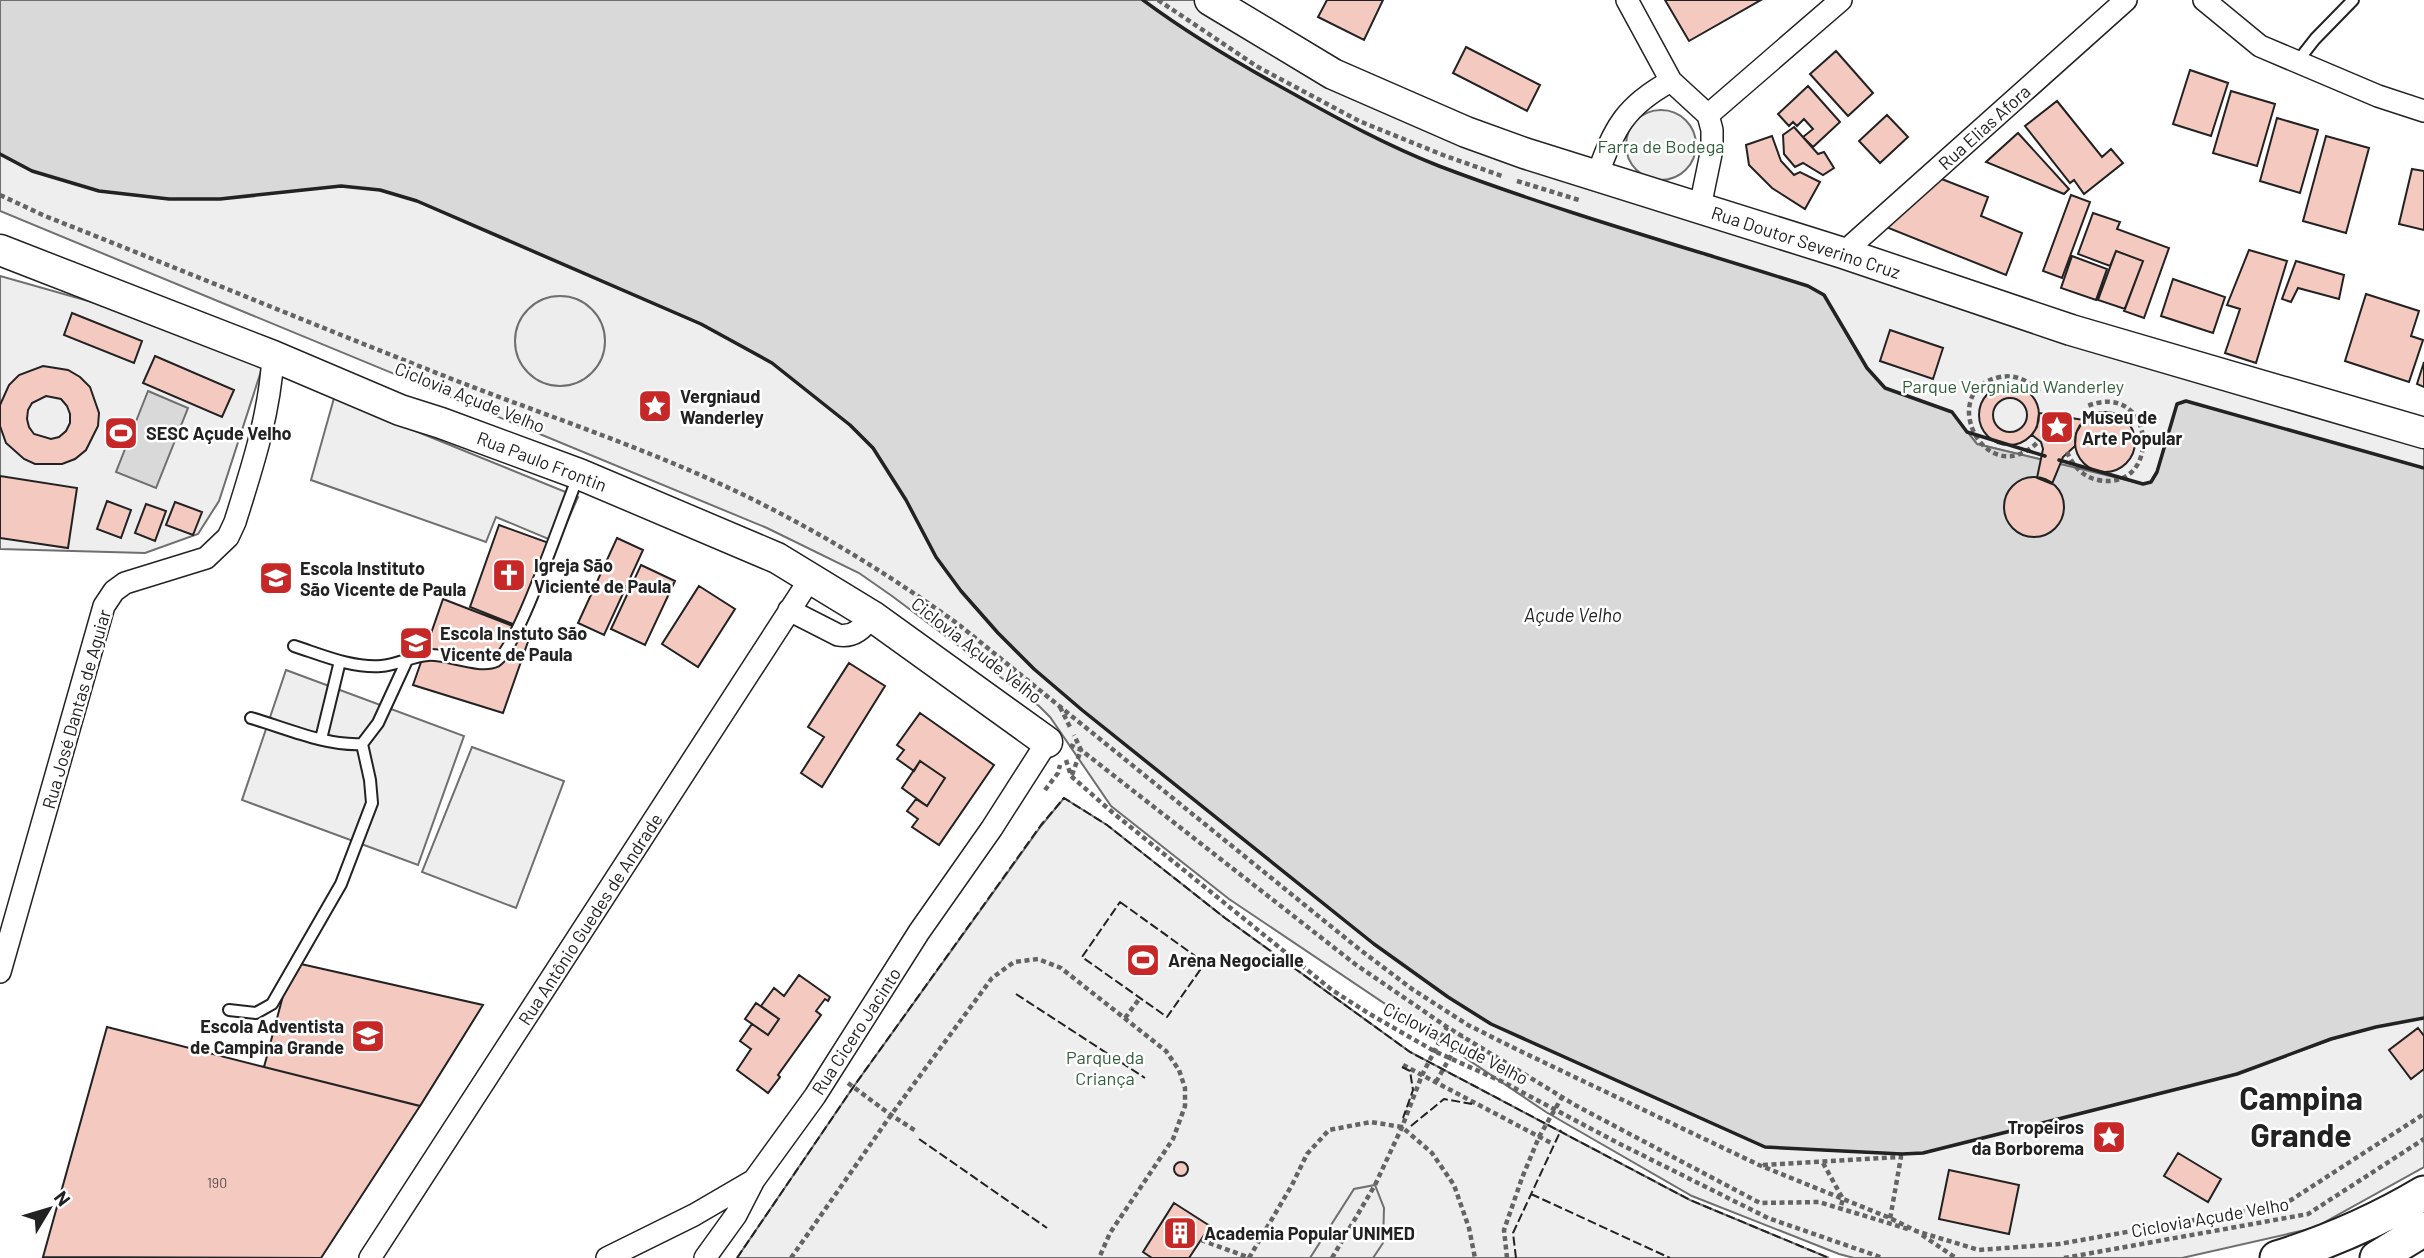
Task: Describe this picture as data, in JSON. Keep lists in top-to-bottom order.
{
  "streets": {
    "main road": ["Rua Doutor Severino Cruz", "Rua Paulo Frontin"],
    "street": [
      "Rua Elias Afora",
      "Rua José Dantas de Aguiar",
      "Rua Antônio Guedes de Andrade",
      "Rua Cicero Jacinto"
    ],
    "path": ["Ciclovia Açude Velho"]
  },
  "crossings": [
    ["Rua Elias Afora", "Rua Doutor Severino Cruz"],
    ["Ciclovia Açude Velho", "Rua Paulo Frontin"],
    ["Ciclovia Açude Velho", "Rua Cicero Jacinto"],
    ["Rua Paulo Frontin", "Rua José Dantas de Aguiar"],
    ["Rua Paulo Frontin", "Rua Antônio Guedes de Andrade"],
    ["Rua Paulo Frontin", "Rua Cicero Jacinto"]
  ],
  "districts": ["Campina Grande"],
  "water": ["Açude Velho"],
  "parks": ["Farra de Bodega", "Parque Vergniaud Wanderley", "Parque da Criança"],
  "places": {
    "place": ["Vergniaud Wanderley", "Museu de Arte Popular", "Tropeiros da Borborema"],
    "sports": ["SESC Açude Velho", "Arena Negocialle"],
    "church": ["Igreja São Viciente de Paula"],
    "school or university": ["Escola Instituto São Vicente de Paula", "Escola Instuto São Vicente de Paula", "Escola Adventista de Campina Grande"],
    "building": ["Academia Popular UNIMED"]
  },
  "house_numbers": ["190"],
  "north": "top right"
}
